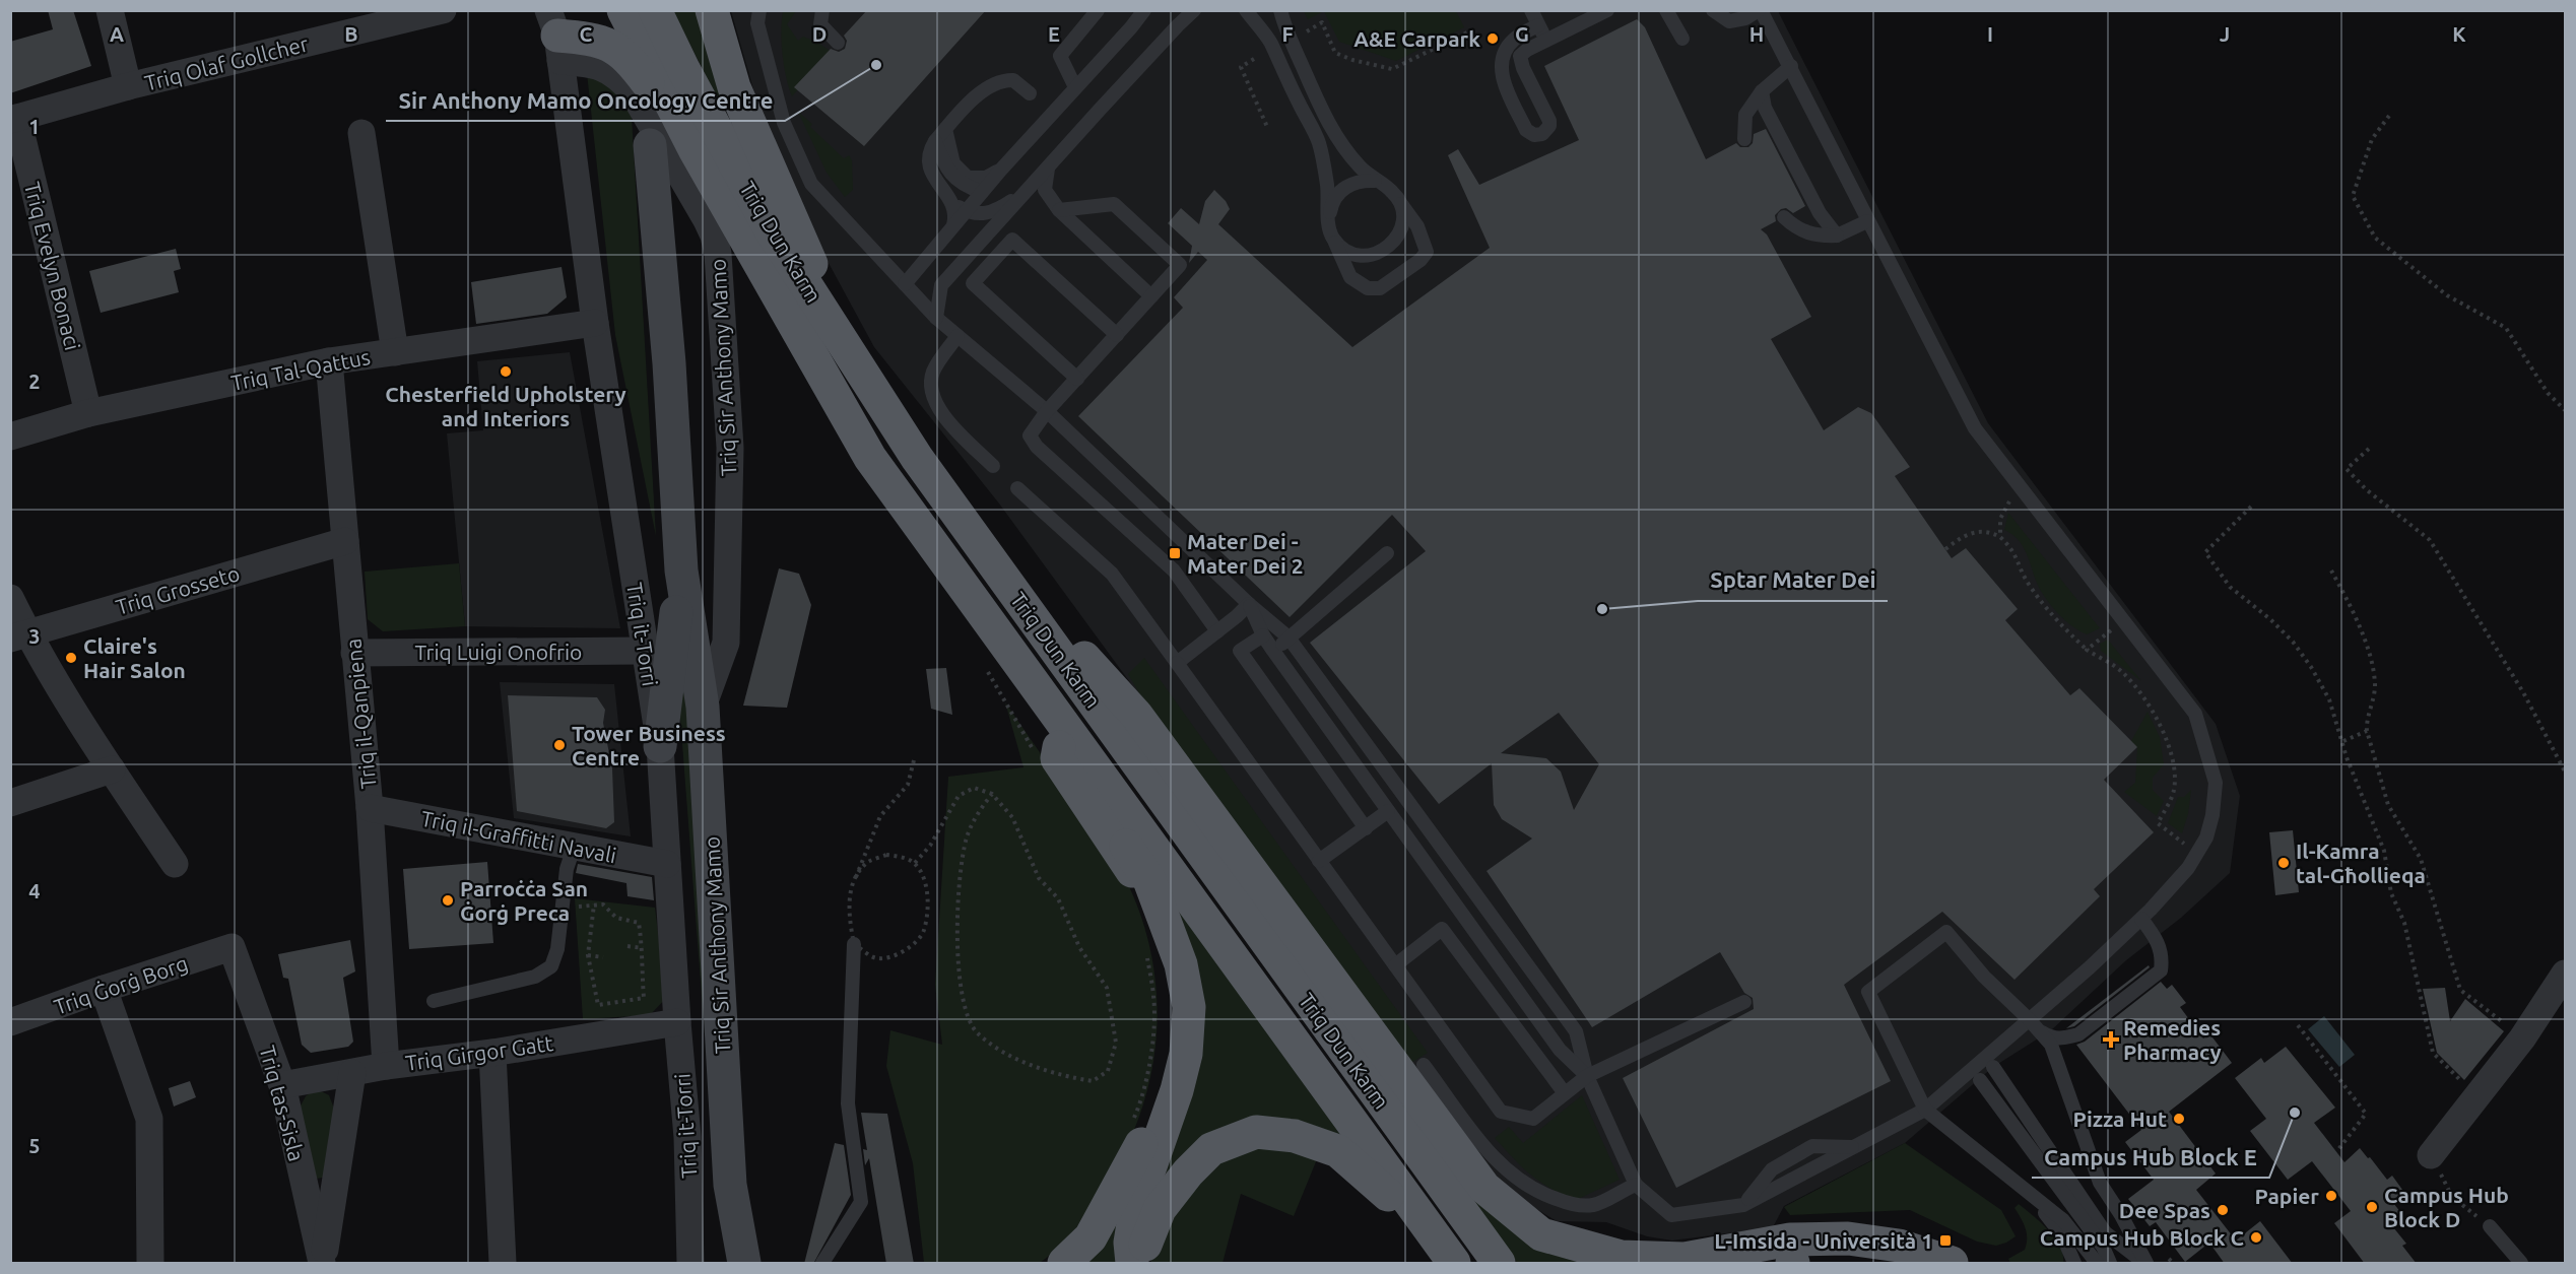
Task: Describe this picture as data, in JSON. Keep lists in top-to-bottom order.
{
  "streets": {
    "highway": ["Triq Dun Karm"],
    "main road": ["Triq Sir Anthony Mamo"],
    "street": [
      "Triq Olaf Gollcher",
      "Triq Evelyn Bonaci",
      "Triq Tal-Qattus",
      "Triq Grosseto",
      "Triq it-Torri",
      "Triq Luigi Onofrio",
      "Triq il-Qanpiena",
      "Triq il-Graffitti Navali",
      "Triq Ġorġ Borg",
      "Triq Girgor Gatt",
      "Triq tas-Sisla"
    ]
  },
  "crossings": [
    ["Triq Olaf Gollcher", "Triq Evelyn Bonaci"],
    ["Triq Dun Karm", "Triq Sir Anthony Mamo"],
    ["Triq Evelyn Bonaci", "Triq Tal-Qattus"],
    ["Triq Sir Anthony Mamo", "Triq it-Torri"],
    ["Triq Tal-Qattus", "Triq it-Torri"],
    ["Triq Tal-Qattus", "Triq il-Qanpiena"],
    ["Triq Grosseto", "Triq il-Qanpiena"],
    ["Triq it-Torri", "Triq Luigi Onofrio"],
    ["Triq it-Torri", "Triq il-Graffitti Navali"],
    ["Triq it-Torri", "Triq Girgor Gatt"],
    ["Triq Luigi Onofrio", "Triq il-Qanpiena"],
    ["Triq il-Qanpiena", "Triq il-Graffitti Navali"],
    ["Triq il-Qanpiena", "Triq Girgor Gatt"],
    ["Triq Ġorġ Borg", "Triq tas-Sisla"],
    ["Triq Girgor Gatt", "Triq tas-Sisla"]
  ],
  "places": {
    "other": [
      "A&E Carpark",
      "Sir Anthony Mamo Oncology Centre",
      "Chesterfield Upholstery and Interiors",
      "Sptar Mater Dei",
      "Claire's Hair Salon",
      "Tower Business Centre",
      "Il-Kamra tal-Għollieqa",
      "Parroċċa San Ġorġ Preca",
      "Campus Hub Block E",
      "Pizza Hut",
      "Papier",
      "Campus Hub Block D",
      "Dee Spas",
      "Campus Hub Block C"
    ],
    "transit": ["Mater Dei - Mater Dei 2", "L-Imsida - Università 1"],
    "health": ["Remedies Pharmacy"]
  },
  "grid": {
    "columns": [
      "A",
      "B",
      "C",
      "D",
      "E",
      "F",
      "G",
      "H",
      "I",
      "J",
      "K"
    ],
    "rows": [
      "1",
      "2",
      "3",
      "4",
      "5"
    ]
  }
}
